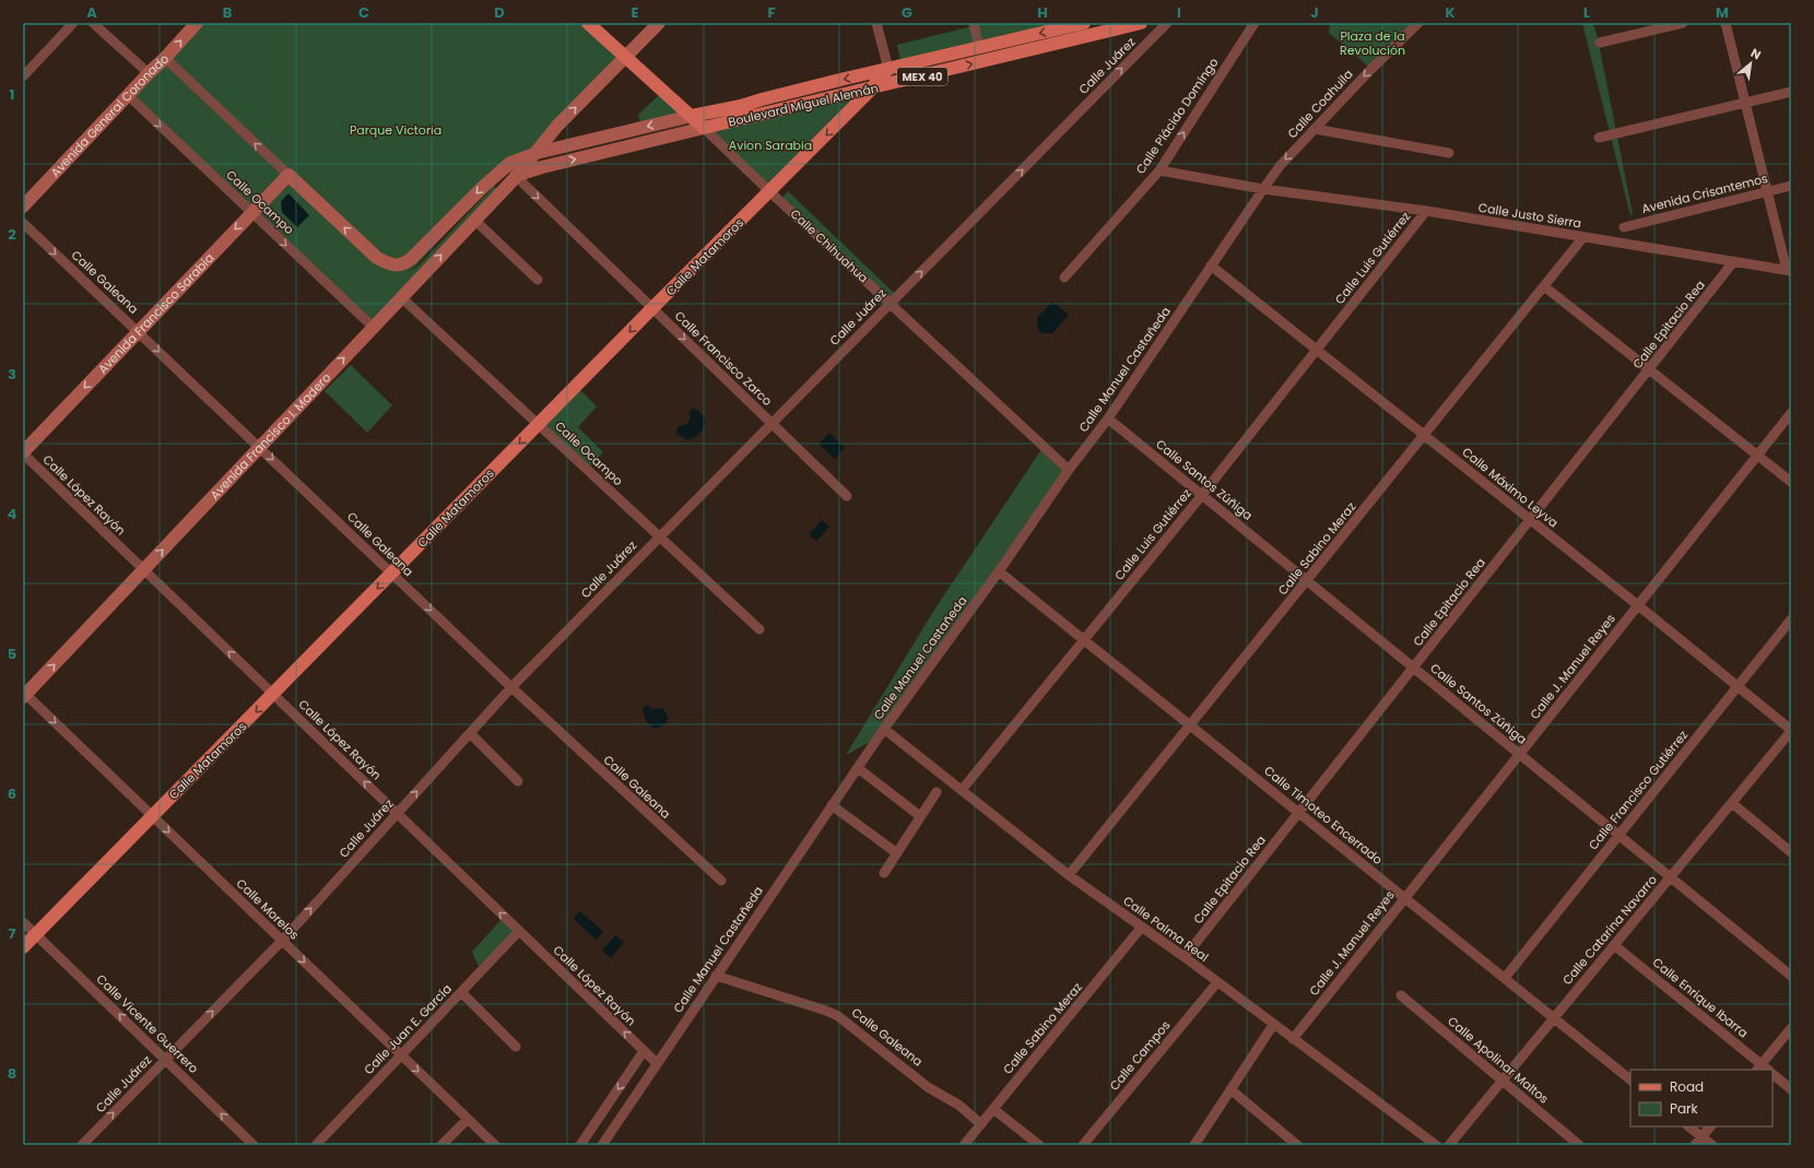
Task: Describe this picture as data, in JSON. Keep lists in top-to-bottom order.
{
  "streets": {
    "main road": [
      "MEX 40",
      "Boulevard Miguel Alemán",
      "Avenida General Coronado",
      "Calle Chihuahua",
      "Calle Matamoros",
      "Avenida Francisco Sarabia",
      "Avenida Francisco I. Madero"
    ],
    "street": [
      "Calle Juárez",
      "Calle Coahuila",
      "Calle Plácido Domíngo",
      "Avenida Crisantemos",
      "Calle Ocampo",
      "Calle Justo Sierra",
      "Calle Luis Gutiérrez",
      "Calle Galeana",
      "Calle Epitacio Rea",
      "Calle Francisco Zarco",
      "Calle Manuel Castañeda",
      "Calle Santos Zúñiga",
      "Calle Máximo Leyva",
      "Calle López Rayón",
      "Calle Sabino Meraz",
      "Calle J. Manuel Reyes",
      "Calle Francisco Gutiérrez",
      "Calle Timoteo Encerrado",
      "Calle Morelos",
      "Calle Palma Real",
      "Calle Catarina Navarro",
      "Calle Enrique Ibarra",
      "Calle Vicente Guerrero",
      "Calle Juan E. García",
      "Calle Campos",
      "Calle Apolinar Maltos"
    ]
  },
  "crossings": [
    ["Calle Juárez", "Calle Ocampo"],
    ["Calle Juárez", "Calle Chihuahua"],
    ["Calle Juárez", "Calle Galeana"],
    ["Calle Juárez", "Calle Francisco Zarco"],
    ["Calle Juárez", "Calle López Rayón"],
    ["Calle Juárez", "Calle Morelos"],
    ["Calle Juárez", "Calle Vicente Guerrero"],
    ["MEX 40", "Boulevard Miguel Alemán"],
    ["MEX 40", "Avenida Francisco Sarabia"],
    ["MEX 40", "Calle Francisco Zarco"],
    ["Calle Coahuila", "Calle Justo Sierra"],
    ["Calle Coahuila", "Calle Manuel Castañeda"],
    ["Boulevard Miguel Alemán", "Calle Chihuahua"],
    ["Boulevard Miguel Alemán", "Calle Matamoros"],
    ["Boulevard Miguel Alemán", "Calle Francisco Zarco"],
    ["Boulevard Miguel Alemán", "Avenida Francisco I. Madero"],
    ["Avenida General Coronado", "Calle Ocampo"],
    ["Calle Plácido Domíngo", "Calle Justo Sierra"],
    ["Calle Ocampo", "Calle Matamoros"],
    ["Calle Ocampo", "Avenida Francisco Sarabia"],
    ["Calle Ocampo", "Avenida Francisco I. Madero"],
    ["Calle Justo Sierra", "Calle Luis Gutiérrez"],
    ["Calle Justo Sierra", "Calle Epitacio Rea"],
    ["Calle Justo Sierra", "Calle Manuel Castañeda"],
    ["Calle Justo Sierra", "Calle Sabino Meraz"],
    ["Calle Chihuahua", "Calle Matamoros"],
    ["Calle Chihuahua", "Calle Manuel Castañeda"],
    ["Calle Chihuahua", "Avenida Francisco I. Madero"],
    ["Calle Matamoros", "Calle Galeana"],
    ["Calle Matamoros", "Calle Francisco Zarco"],
    ["Calle Matamoros", "Calle López Rayón"],
    ["Calle Matamoros", "Calle Morelos"],
    ["Calle Matamoros", "Calle Vicente Guerrero"],
    ["Calle Luis Gutiérrez", "Calle Santos Zúñiga"],
    ["Calle Luis Gutiérrez", "Calle Máximo Leyva"],
    ["Calle Luis Gutiérrez", "Calle Timoteo Encerrado"],
    ["Calle Luis Gutiérrez", "Calle Palma Real"],
    ["Calle Galeana", "Avenida Francisco Sarabia"],
    ["Calle Galeana", "Calle Manuel Castañeda"],
    ["Calle Galeana", "Avenida Francisco I. Madero"],
    ["Calle Galeana", "Calle Sabino Meraz"],
    ["Avenida Francisco Sarabia", "Calle López Rayón"],
    ["Calle Epitacio Rea", "Calle Santos Zúñiga"],
    ["Calle Epitacio Rea", "Calle Máximo Leyva"],
    ["Calle Epitacio Rea", "Calle Timoteo Encerrado"],
    ["Calle Epitacio Rea", "Calle Palma Real"],
    ["Calle Francisco Zarco", "Avenida Francisco I. Madero"],
    ["Calle Manuel Castañeda", "Calle Santos Zúñiga"],
    ["Calle Manuel Castañeda", "Calle Máximo Leyva"],
    ["Calle Manuel Castañeda", "Calle López Rayón"],
    ["Calle Manuel Castañeda", "Calle Timoteo Encerrado"],
    ["Calle Manuel Castañeda", "Calle Palma Real"],
    ["Avenida Francisco I. Madero", "Calle López Rayón"],
    ["Avenida Francisco I. Madero", "Calle Morelos"],
    ["Calle Santos Zúñiga", "Calle Sabino Meraz"],
    ["Calle Santos Zúñiga", "Calle J. Manuel Reyes"],
    ["Calle Santos Zúñiga", "Calle Francisco Gutiérrez"],
    ["Calle Santos Zúñiga", "Calle Catarina Navarro"],
    ["Calle Máximo Leyva", "Calle Sabino Meraz"],
    ["Calle Máximo Leyva", "Calle J. Manuel Reyes"],
    ["Calle Máximo Leyva", "Calle Francisco Gutiérrez"],
    ["Calle Máximo Leyva", "Calle Catarina Navarro"],
    ["Calle López Rayón", "Calle Juan E. García"],
    ["Calle Sabino Meraz", "Calle Timoteo Encerrado"],
    ["Calle Sabino Meraz", "Calle Palma Real"],
    ["Calle J. Manuel Reyes", "Calle Timoteo Encerrado"],
    ["Calle J. Manuel Reyes", "Calle Palma Real"],
    ["Calle Francisco Gutiérrez", "Calle Timoteo Encerrado"],
    ["Calle Timoteo Encerrado", "Calle Catarina Navarro"],
    ["Calle Morelos", "Calle Juan E. García"],
    ["Calle Palma Real", "Calle Campos"],
    ["Calle Catarina Navarro", "Calle Enrique Ibarra"],
    ["Calle Catarina Navarro", "Calle Apolinar Maltos"]
  ],
  "one_way": [
    "Calle Juárez",
    "Calle Coahuila",
    "Calle Plácido Domíngo",
    "Calle Matamoros",
    "Calle Galeana",
    "Avenida Francisco Sarabia",
    "Calle Francisco Zarco",
    "Avenida Francisco I. Madero",
    "Calle López Rayón",
    "Calle Morelos",
    "Calle Vicente Guerrero"
  ],
  "parks": ["Plaza de la Revolución", "Parque Victoria", "Avion Sarabia"],
  "legend": ["Road", "Park"],
  "north": "top right",
  "grid": {
    "columns": [
      "A",
      "B",
      "C",
      "D",
      "E",
      "F",
      "G",
      "H",
      "I",
      "J",
      "K",
      "L",
      "M"
    ],
    "rows": [
      "1",
      "2",
      "3",
      "4",
      "5",
      "6",
      "7",
      "8"
    ]
  }
}
